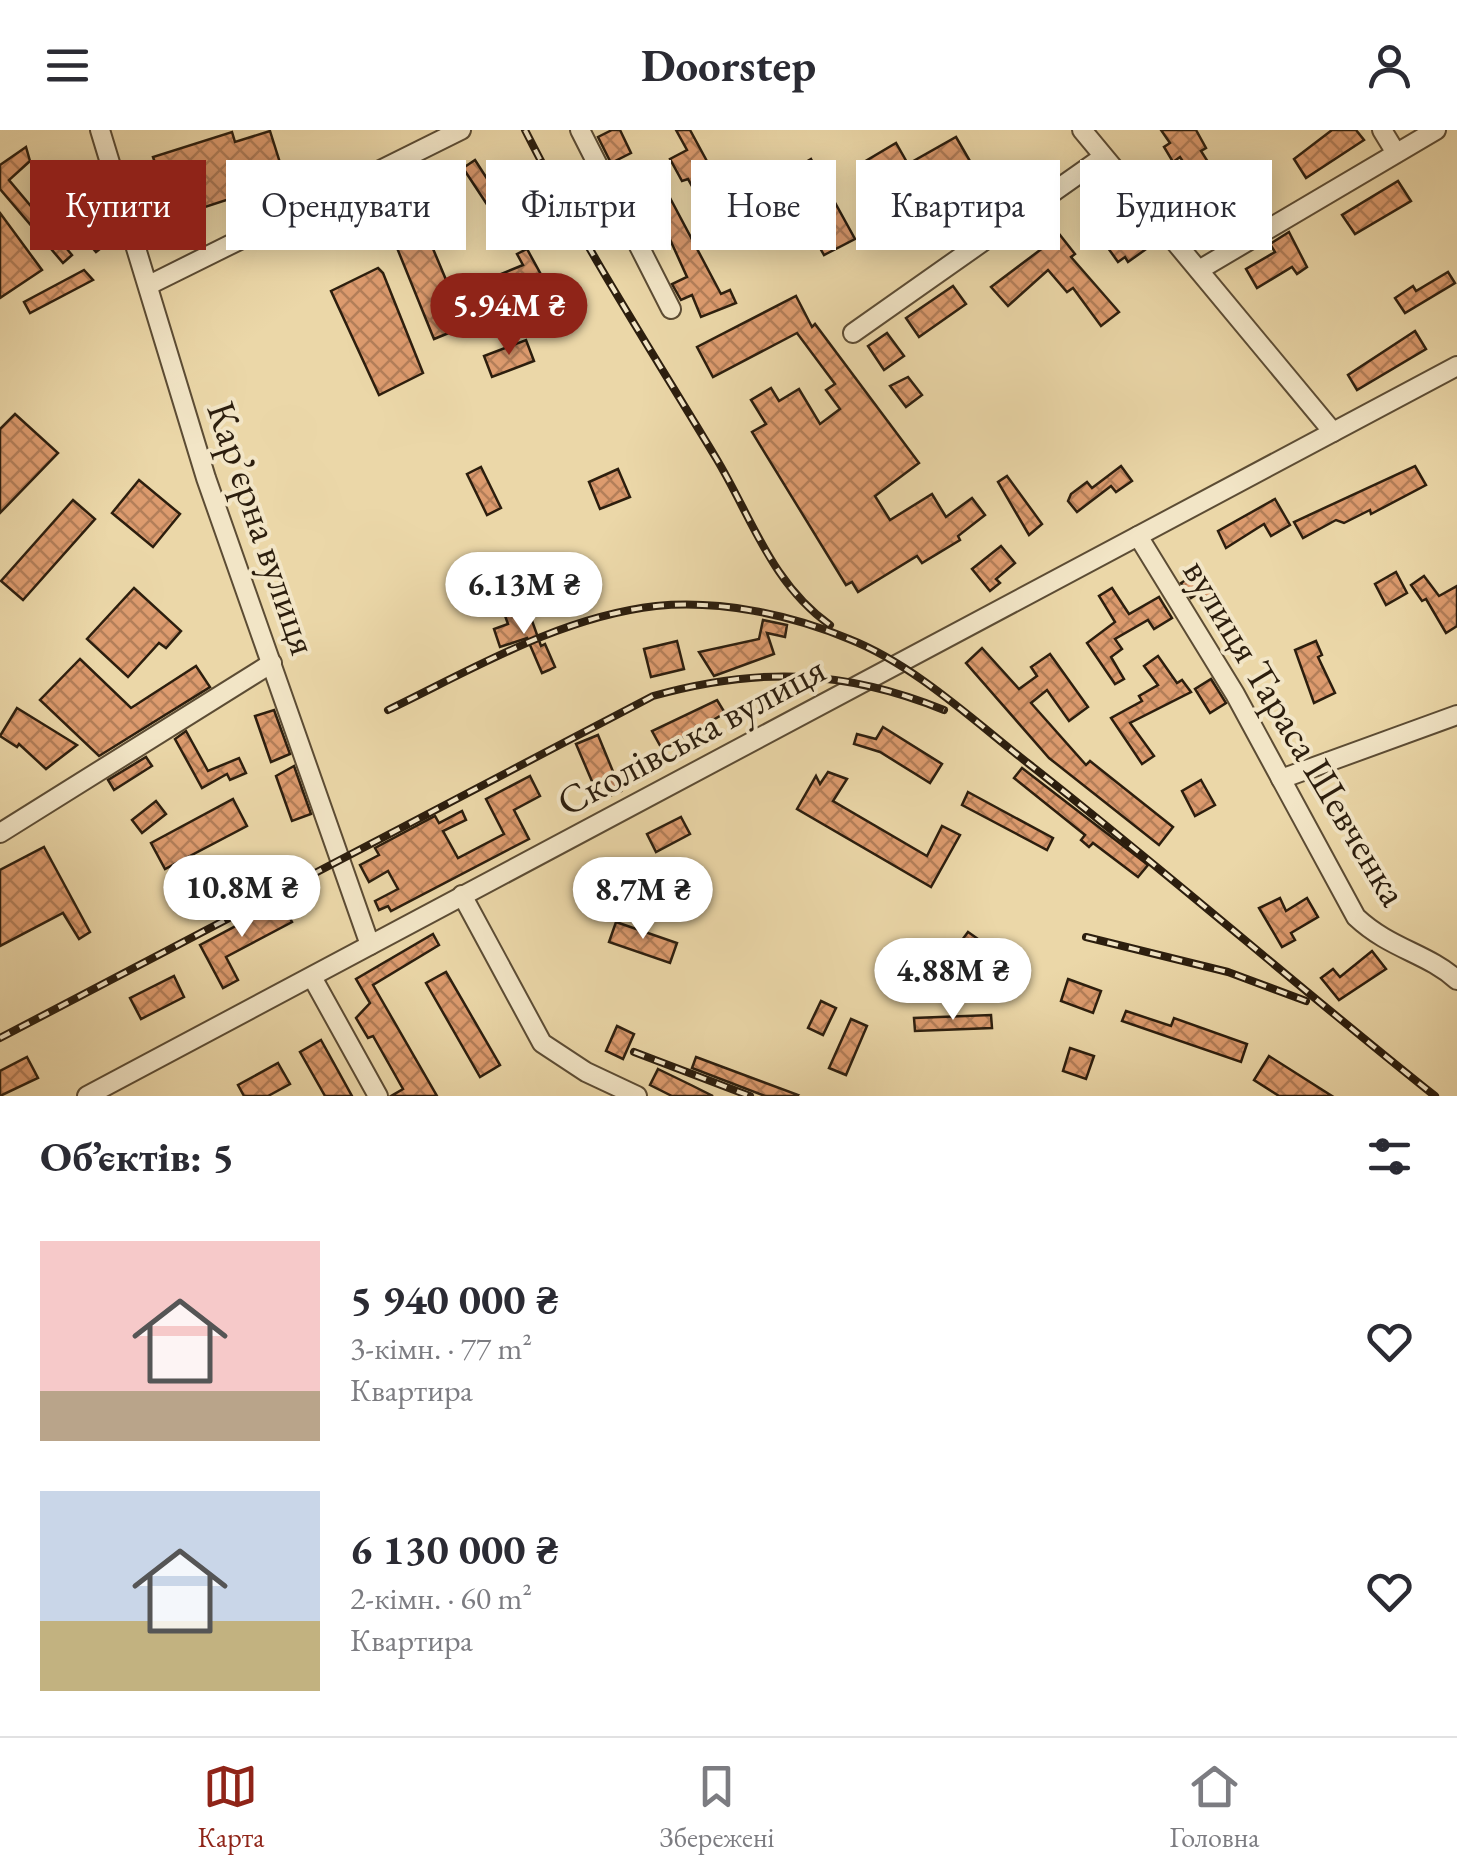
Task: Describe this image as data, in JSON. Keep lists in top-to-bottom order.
{
  "streets": {
    "street": ["Карʼєрна вулиця", "вулиця Тараса Шевченка", "Сколівська вулиця"]
  },
  "crossings": [
    ["Карʼєрна вулиця", "Сколівська вулиця"],
    ["вулиця Тараса Шевченка", "Сколівська вулиця"]
  ],
  "page": {
    "header": "Doorstep",
    "chip": [
      "Купити",
      "Орендувати",
      "Фільтри",
      "Нове",
      "Квартира",
      "Будинок"
    ],
    "price": [
      "5.94M ₴",
      "6.13M ₴",
      "10.8M ₴",
      "8.7M ₴",
      "4.88M ₴"
    ],
    "heading": "Об’єктів: 5",
    "list": [
      {
        "name": "5 940 000 ₴",
        "note": "3-кімн. · 77 m² · Квартира"
      },
      {
        "name": "6 130 000 ₴",
        "note": "2-кімн. · 60 m² · Квартира"
      }
    ],
    "tabs": ["Карта", "Збережені", "Головна"]
  }
}
